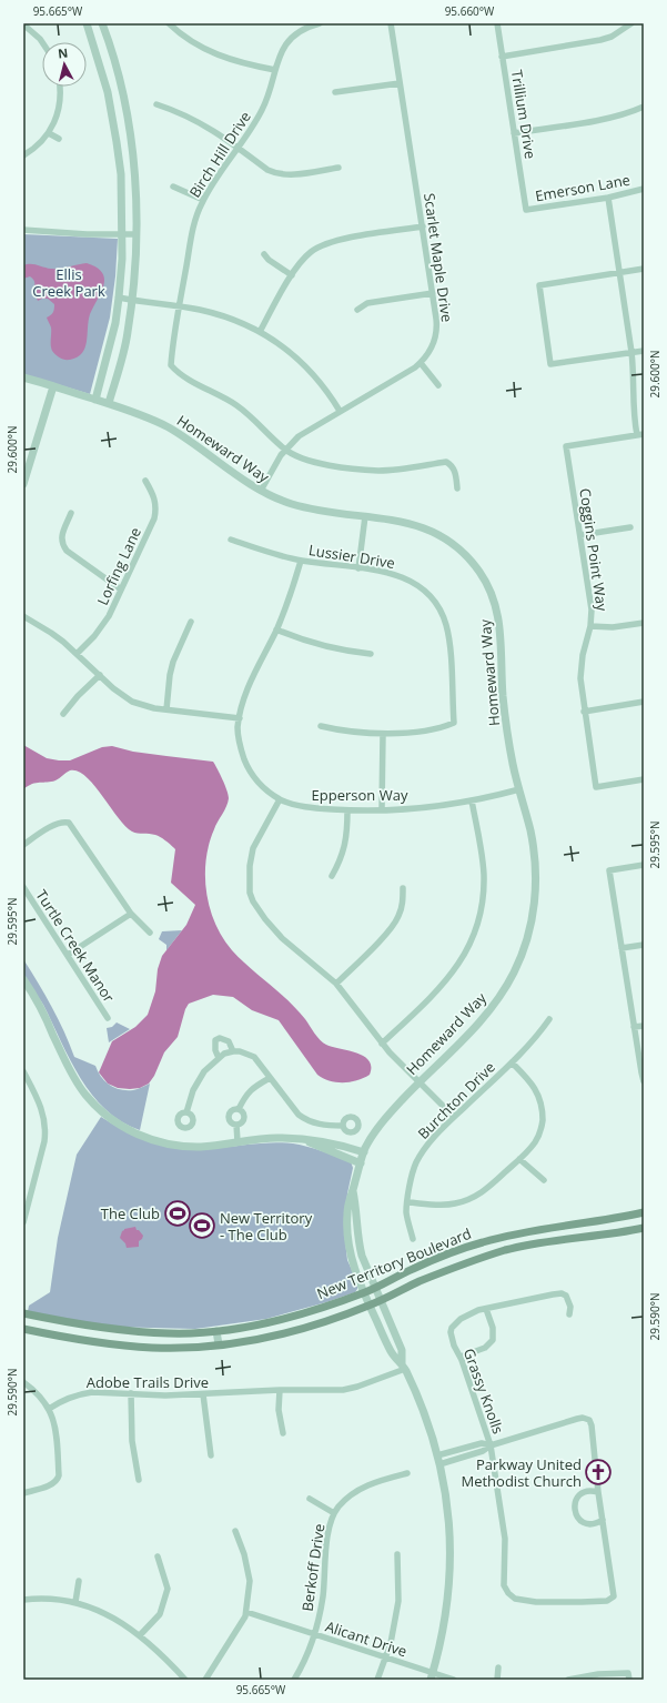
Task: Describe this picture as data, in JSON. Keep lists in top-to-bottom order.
{
  "streets": {
    "main road": ["New Territory Boulevard"],
    "street": [
      "Trillium Drive",
      "Birch Hill Drive",
      "Emerson Lane",
      "Scarlet Maple Drive",
      "Homeward Way",
      "Coggins Point Way",
      "Lussier Drive",
      "Lorfing Lane",
      "Epperson Way",
      "Turtle Creek Manor",
      "Burchton Drive",
      "Adobe Trails Drive",
      "Grassy Knolls",
      "Berkoff Drive",
      "Alicant Drive"
    ]
  },
  "crossings": [
    ["Trillium Drive", "Emerson Lane"],
    ["Birch Hill Drive", "Scarlet Maple Drive"],
    ["Scarlet Maple Drive", "Homeward Way"],
    ["Homeward Way", "Epperson Way"],
    ["Homeward Way", "New Territory Boulevard"],
    ["Homeward Way", "Adobe Trails Drive"],
    ["Homeward Way", "Alicant Drive"],
    ["Lussier Drive", "Epperson Way"],
    ["Berkoff Drive", "Alicant Drive"]
  ],
  "parks": ["Ellis Creek Park"],
  "places": {
    "sports": ["The Club", "New Territory - The Club"],
    "church": ["Parkway United Methodist Church"]
  },
  "north": "top",
  "coordinates": [
    "95.665°W",
    "95.660°W",
    "29.600°N",
    "29.595°N",
    "29.590°N"
  ]
}
